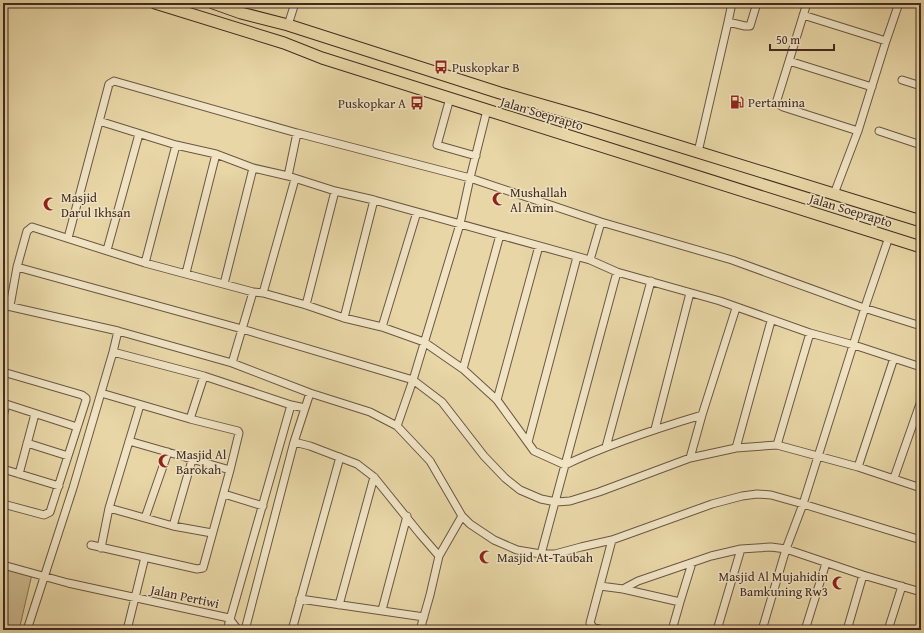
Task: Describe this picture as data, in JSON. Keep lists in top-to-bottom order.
{
  "streets": {
    "highway": ["Jalan Soeprapto"],
    "street": ["Jalan Pertiwi"]
  },
  "places": {
    "bus stop": ["Puskopkar B", "Puskopkar A"],
    "fuel station": ["Pertamina"],
    "mosque": [
      "Mushallah Al Amin",
      "Masjid Darul Ikhsan",
      "Masjid Al Barokah",
      "Masjid At-Taubah",
      "Masjid Al Mujahidin Bamkuning Rw3"
    ]
  },
  "scale_bar": "50 m"
}
